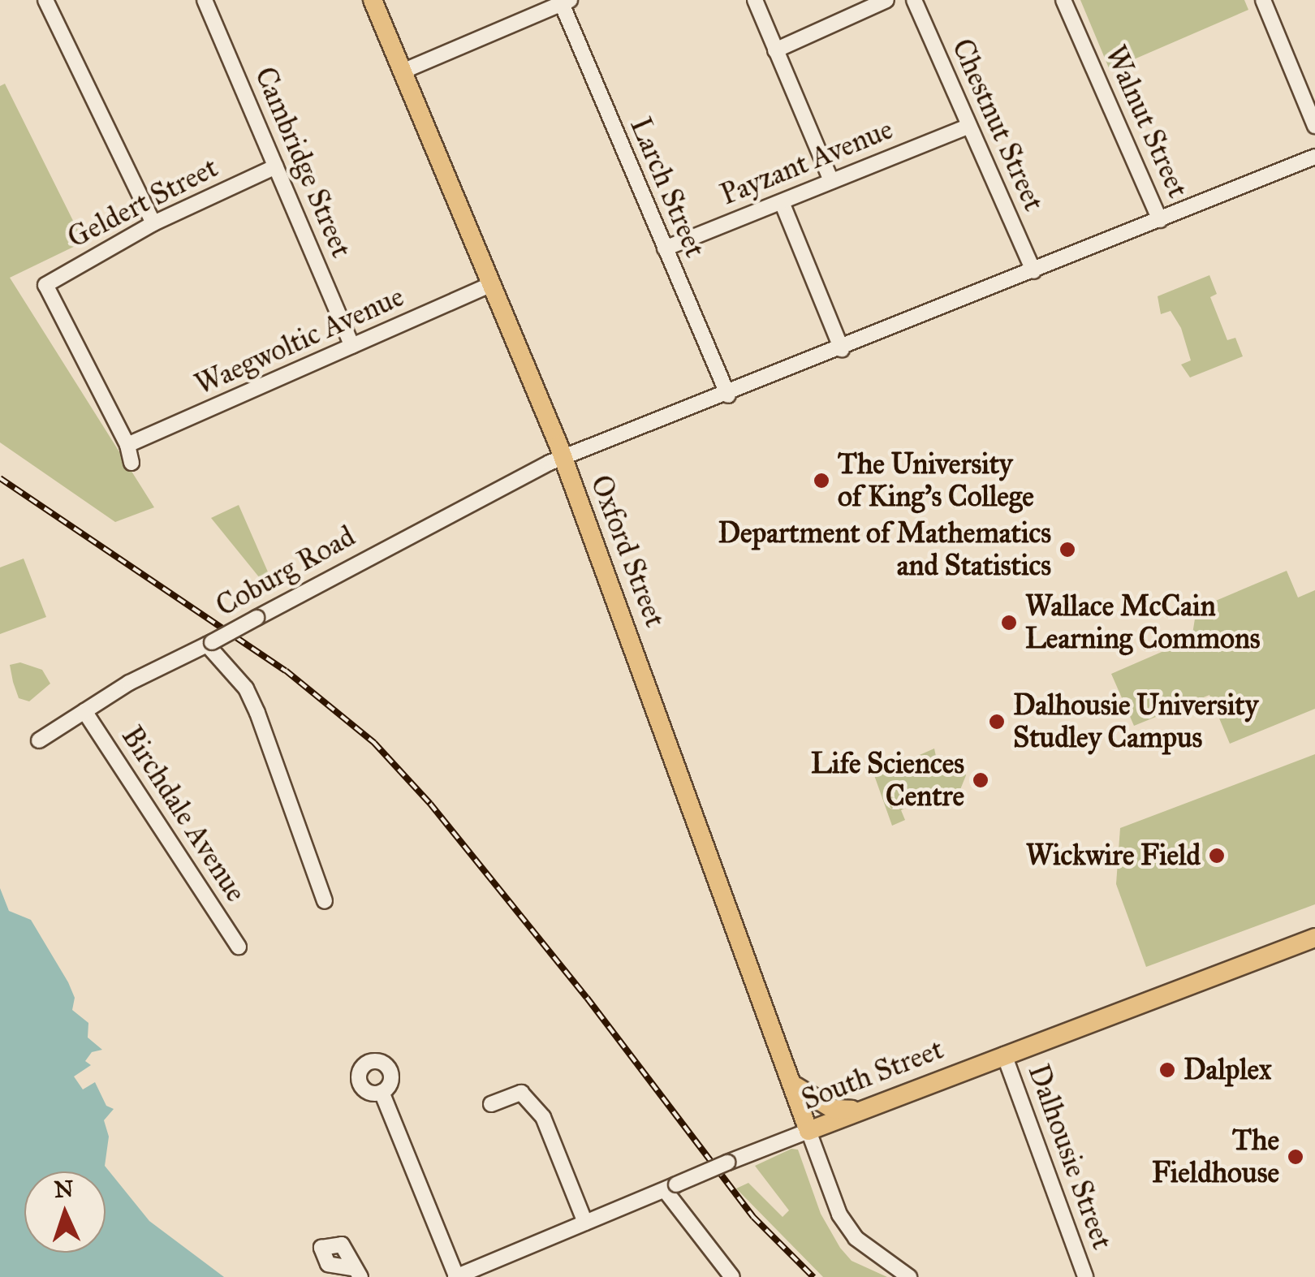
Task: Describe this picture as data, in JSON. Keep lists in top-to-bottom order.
{
  "streets": {
    "main road": ["Oxford Street", "South Street"],
    "street": [
      "Walnut Street",
      "Chestnut Street",
      "Cambridge Street",
      "Payzant Avenue",
      "Larch Street",
      "Geldert Street",
      "Waegwoltic Avenue",
      "Coburg Road",
      "Birchdale Avenue",
      "Dalhousie Street"
    ]
  },
  "crossings": [
    ["Walnut Street", "Coburg Road"],
    ["Chestnut Street", "Payzant Avenue"],
    ["Chestnut Street", "Coburg Road"],
    ["Cambridge Street", "Geldert Street"],
    ["Cambridge Street", "Waegwoltic Avenue"],
    ["Payzant Avenue", "Larch Street"],
    ["Larch Street", "Coburg Road"],
    ["Geldert Street", "Waegwoltic Avenue"],
    ["Waegwoltic Avenue", "Oxford Street"],
    ["Oxford Street", "Coburg Road"],
    ["Oxford Street", "South Street"],
    ["Coburg Road", "Birchdale Avenue"],
    ["South Street", "Dalhousie Street"]
  ],
  "places": [
    "The University of King's College",
    "Department of Mathematics and Statistics",
    "Wallace McCain Learning Commons",
    "Dalhousie University Studley Campus",
    "Life Sciences Centre",
    "Wickwire Field",
    "Dalplex",
    "The Fieldhouse"
  ],
  "north": "top"
}
